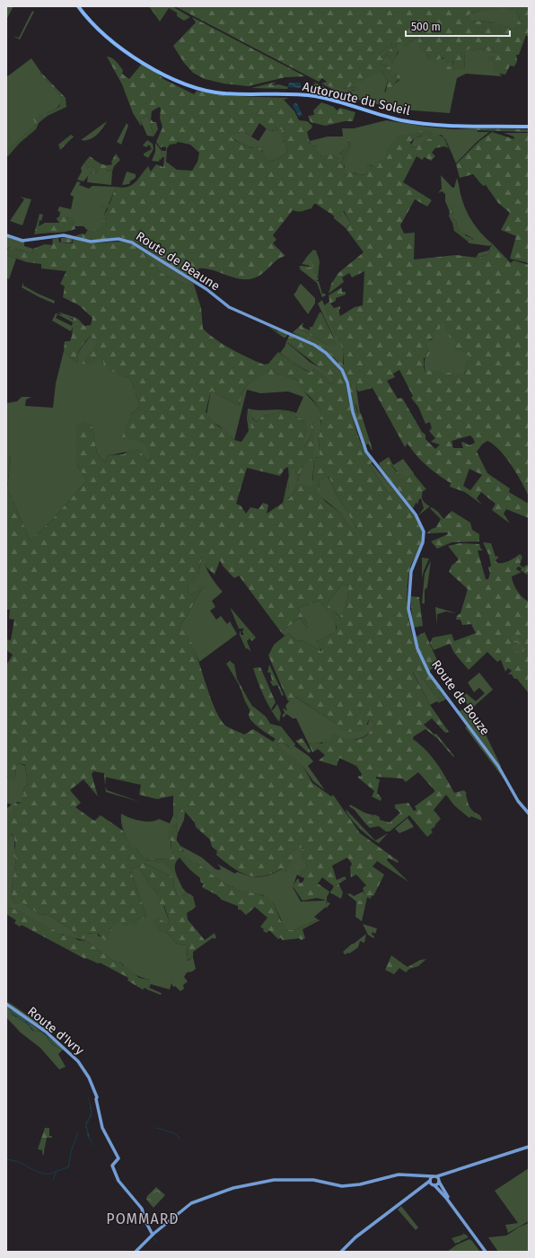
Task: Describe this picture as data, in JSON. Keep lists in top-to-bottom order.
{
  "streets": {
    "highway": ["Autoroute du Soleil"],
    "main road": ["Route de Beaune", "Route de Bouze", "Route d'Ivry"]
  },
  "crossings": [
    ["Route de Beaune", "Route de Bouze"]
  ],
  "districts": ["POMMARD"],
  "scale_bar": "500 m"
}
